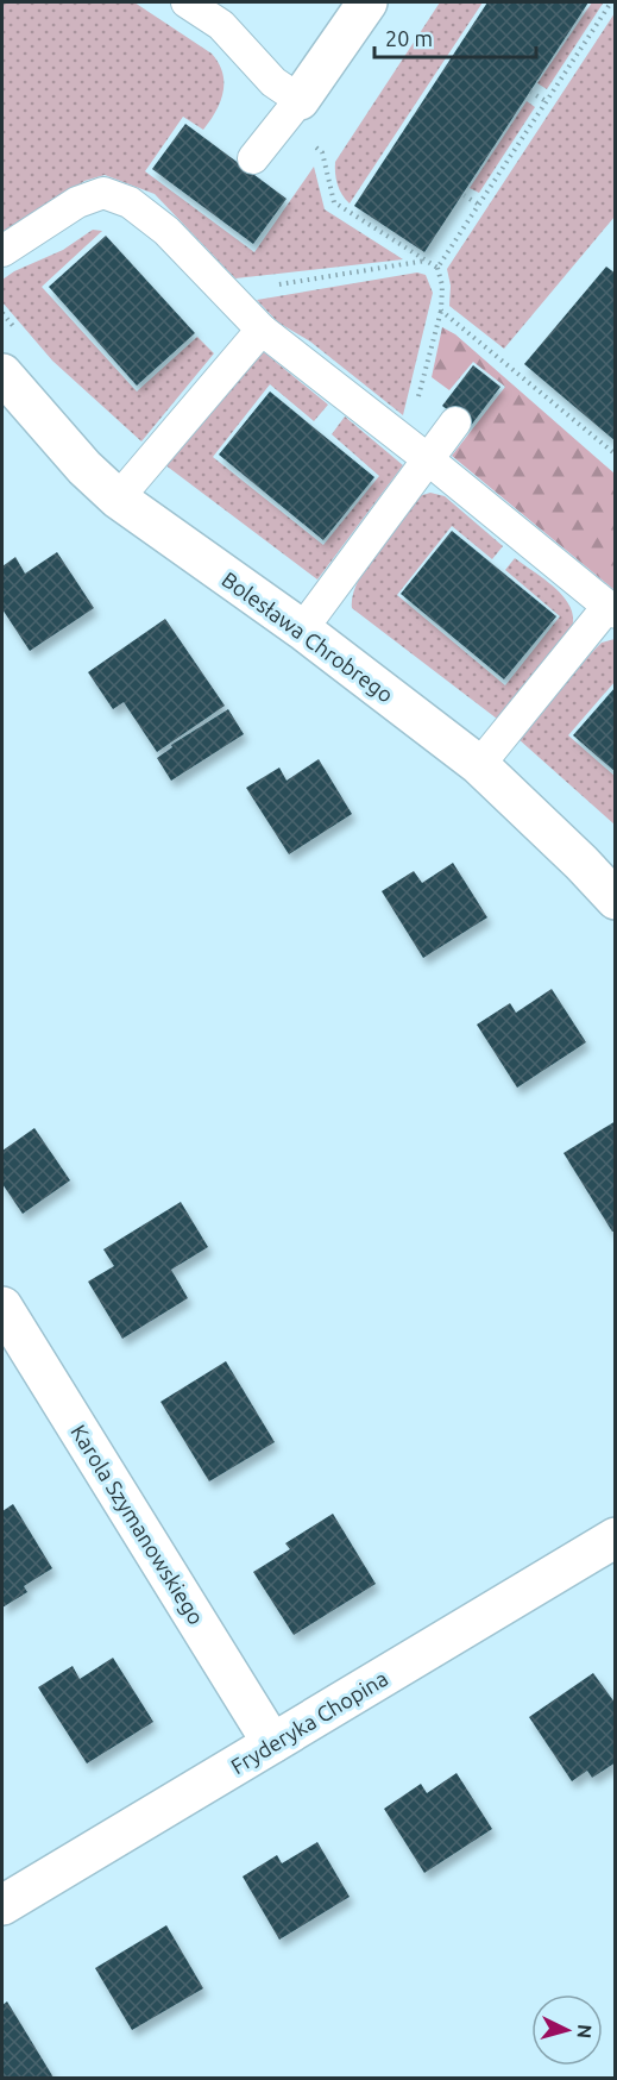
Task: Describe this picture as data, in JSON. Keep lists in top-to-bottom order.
{
  "streets": {
    "street": ["Bolesława Chrobrego", "Karola Szymanowskiego", "Fryderyka Chopina"]
  },
  "crossings": [
    ["Karola Szymanowskiego", "Fryderyka Chopina"]
  ],
  "scale_bar": "20 m",
  "north": "right"
}
